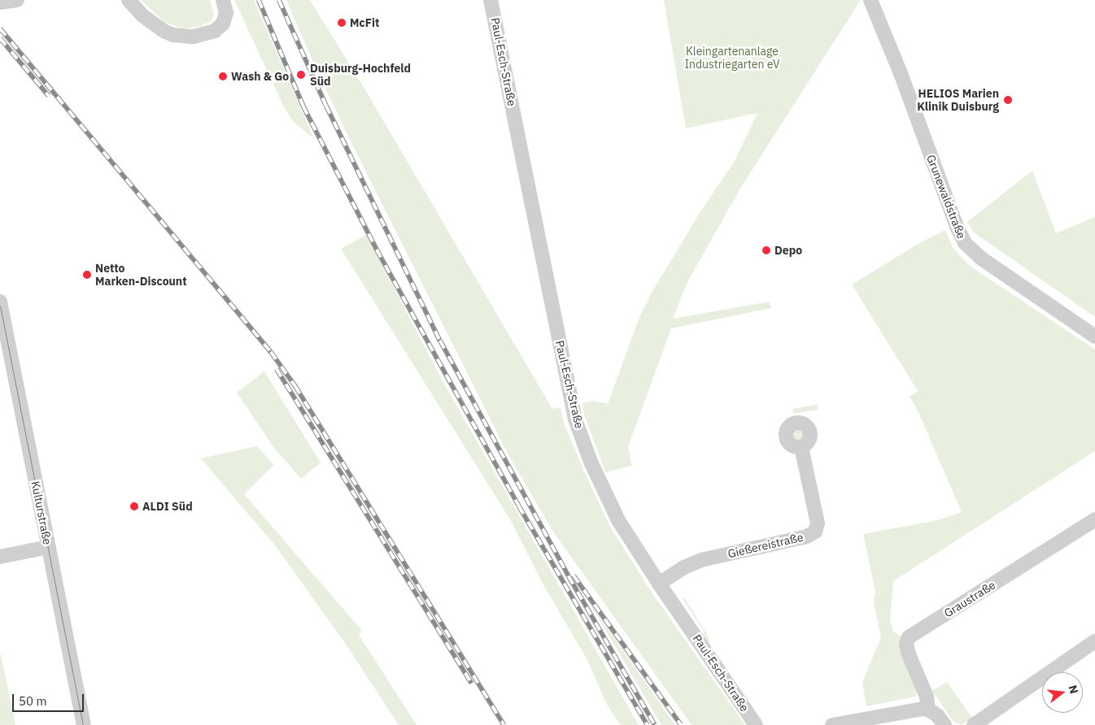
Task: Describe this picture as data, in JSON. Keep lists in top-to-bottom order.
{
  "streets": {
    "street": [
      "Paul-Esch-Straße",
      "Grunewaldstraße",
      "Kulturstraße",
      "Gießereistraße",
      "Graustraße"
    ]
  },
  "crossings": [
    ["Paul-Esch-Straße", "Gießereistraße"]
  ],
  "parks": ["Kleingartenanlage Industriegarten eV"],
  "places": [
    "McFit",
    "Duisburg-Hochfeld Süd",
    "Wash & Go",
    "HELIOS Marien Klinik Duisburg",
    "Depo",
    "Netto Marken-Discount",
    "ALDI Süd"
  ],
  "scale_bar": "50 m",
  "north": "right"
}
